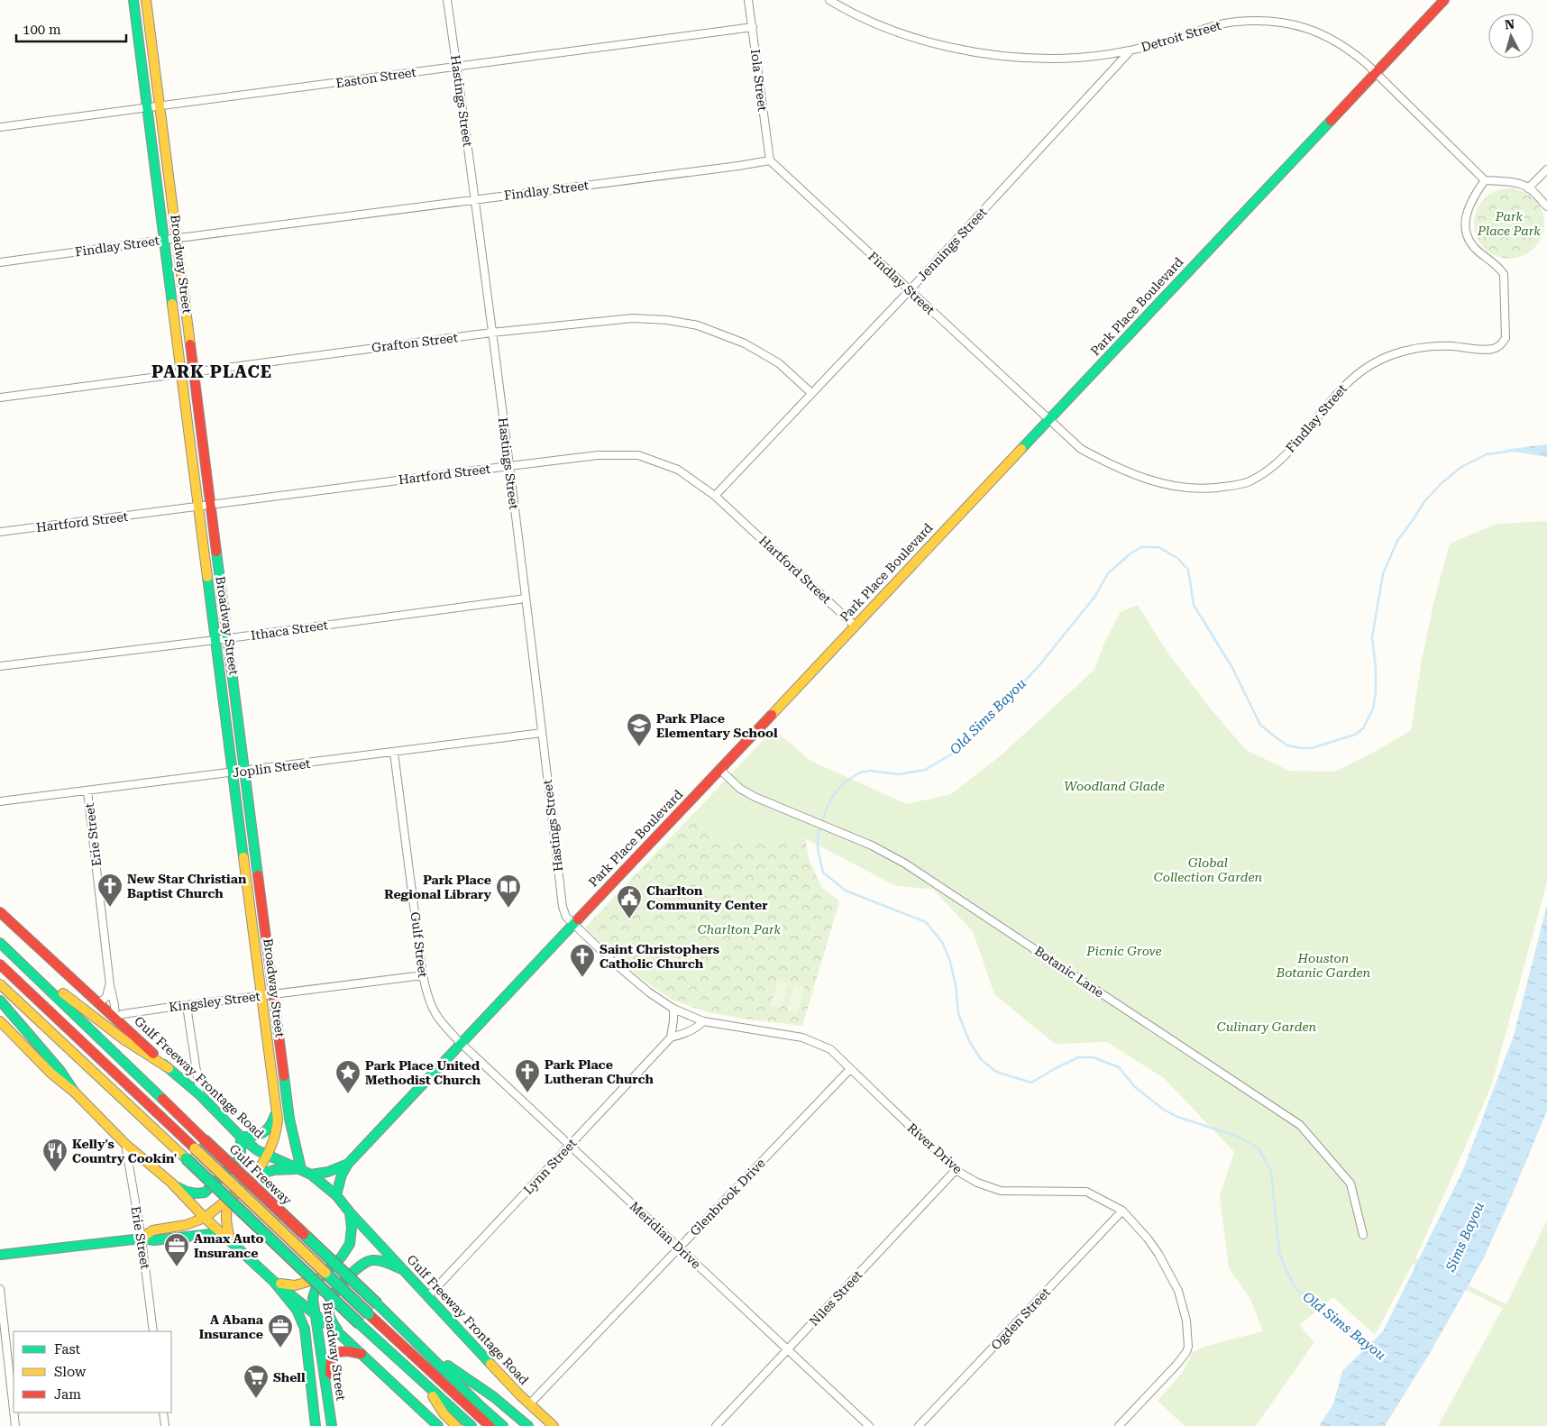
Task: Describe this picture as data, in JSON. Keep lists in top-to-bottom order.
{
  "streets": {
    "main road": [
      "Broadway Street",
      "Park Place Boulevard",
      "Gulf Freeway Frontage Road",
      "Gulf Freeway"
    ],
    "street": [
      "Detroit Street",
      "Easton Street",
      "Iola Street",
      "Hastings Street",
      "Findlay Street",
      "Jennings Street",
      "Grafton Street",
      "Hartford Street",
      "Ithaca Street",
      "Joplin Street",
      "Erie Street",
      "Gulf Street",
      "Botanic Lane",
      "Kingsley Street",
      "River Drive",
      "Lynn Street",
      "Glenbrook Drive",
      "Meridian Drive",
      "Niles Street",
      "Ogden Street"
    ]
  },
  "crossings": [
    ["Detroit Street", "Findlay Street"],
    ["Detroit Street", "Jennings Street"],
    ["Detroit Street", "Park Place Boulevard"],
    ["Easton Street", "Iola Street"],
    ["Easton Street", "Hastings Street"],
    ["Easton Street", "Broadway Street"],
    ["Iola Street", "Findlay Street"],
    ["Hastings Street", "Findlay Street"],
    ["Hastings Street", "Park Place Boulevard"],
    ["Hastings Street", "Grafton Street"],
    ["Hastings Street", "Hartford Street"],
    ["Hastings Street", "Ithaca Street"],
    ["Hastings Street", "Joplin Street"],
    ["Hastings Street", "River Drive"],
    ["Findlay Street", "Jennings Street"],
    ["Findlay Street", "Broadway Street"],
    ["Findlay Street", "Park Place Boulevard"],
    ["Jennings Street", "Grafton Street"],
    ["Jennings Street", "Hartford Street"],
    ["Broadway Street", "Park Place Boulevard"],
    ["Broadway Street", "Grafton Street"],
    ["Broadway Street", "Hartford Street"],
    ["Broadway Street", "Ithaca Street"],
    ["Broadway Street", "Joplin Street"],
    ["Broadway Street", "Kingsley Street"],
    ["Broadway Street", "Gulf Freeway Frontage Road"],
    ["Park Place Boulevard", "Hartford Street"],
    ["Park Place Boulevard", "Gulf Street"],
    ["Park Place Boulevard", "Botanic Lane"],
    ["Park Place Boulevard", "Gulf Freeway Frontage Road"],
    ["Park Place Boulevard", "River Drive"],
    ["Park Place Boulevard", "Meridian Drive"],
    ["Joplin Street", "Erie Street"],
    ["Joplin Street", "Gulf Street"],
    ["Erie Street", "Kingsley Street"],
    ["Erie Street", "Gulf Freeway Frontage Road"],
    ["Gulf Street", "Kingsley Street"],
    ["Gulf Street", "Meridian Drive"],
    ["Kingsley Street", "Gulf Freeway Frontage Road"],
    ["Gulf Freeway Frontage Road", "Lynn Street"],
    ["Gulf Freeway Frontage Road", "Glenbrook Drive"],
    ["River Drive", "Lynn Street"],
    ["River Drive", "Glenbrook Drive"],
    ["River Drive", "Niles Street"],
    ["River Drive", "Ogden Street"],
    ["Lynn Street", "Meridian Drive"],
    ["Glenbrook Drive", "Meridian Drive"],
    ["Meridian Drive", "Niles Street"]
  ],
  "districts": ["PARK PLACE"],
  "water": ["Old Sims Bayou", "Sims Bayou"],
  "parks": [
    "Park Place Park",
    "Woodland Glade",
    "Global Collection Garden",
    "Charlton Park",
    "Picnic Grove",
    "Houston Botanic Garden",
    "Culinary Garden"
  ],
  "places": {
    "school or university": ["Park Place Elementary School"],
    "church": ["New Star Christian Baptist Church", "Saint Christophers Catholic Church", "Park Place Lutheran Church"],
    "library": ["Park Place Regional Library"],
    "public building": ["Charlton Community Center"],
    "place": ["Park Place United Methodist Church"],
    "restaurant": ["Kelly's Country Cookin'"],
    "office": ["Amax Auto Insurance", "A Abana Insurance"],
    "supermarket": ["Shell"]
  },
  "legend": ["Fast", "Slow", "Jam"],
  "scale_bar": "100 m",
  "north": "top"
}
